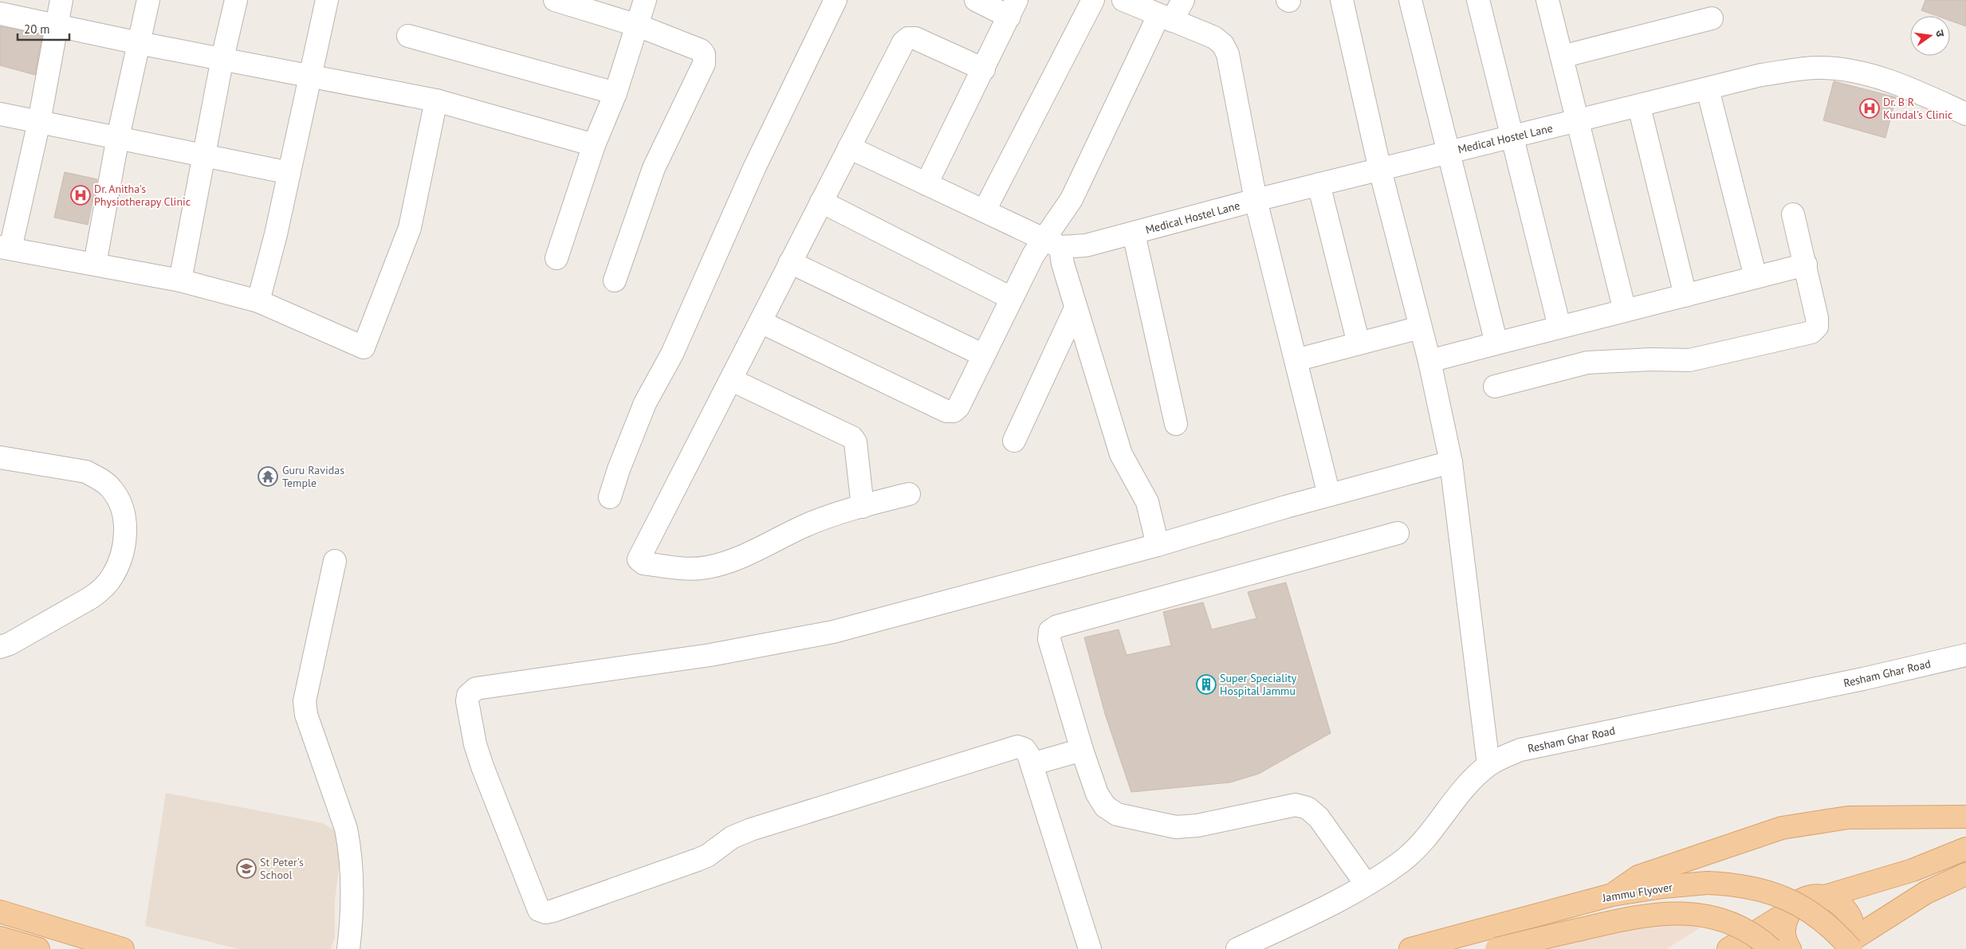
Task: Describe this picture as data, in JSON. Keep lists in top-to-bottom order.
{
  "streets": {
    "main road": ["Jammu Flyover"],
    "street": ["Medical Hostel Lane", "Resham Ghar Road"]
  },
  "places": {
    "hospital": ["Dr. B R Kundal's Clinic", "Dr. Anitha's Physiotherapy Clinic"],
    "temple": ["Guru Ravidas Temple"],
    "building": ["Super Speciality Hospital Jammu"],
    "school or university": ["St Peter's School"]
  },
  "scale_bar": "20 m",
  "north": "right"
}
